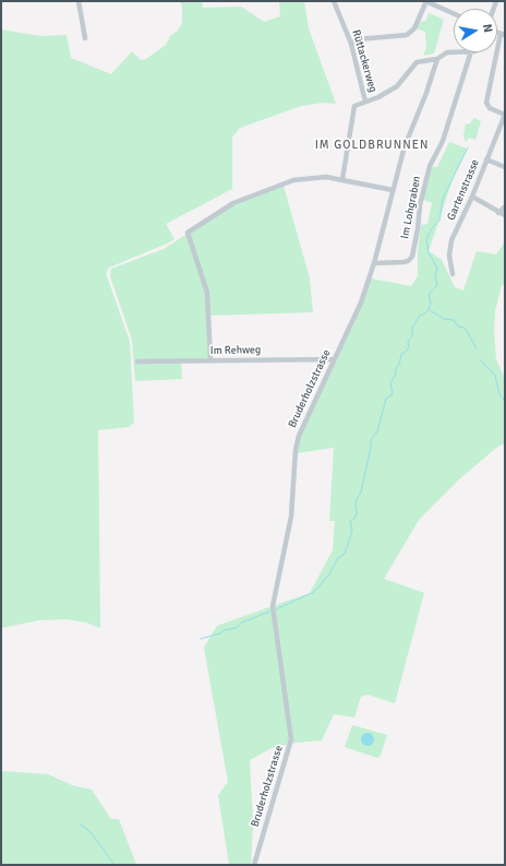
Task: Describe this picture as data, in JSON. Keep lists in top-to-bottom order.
{
  "streets": {
    "street": [
      "Rüttackerweg",
      "Gartenstrasse",
      "Im Lohgraben",
      "Im Rehweg",
      "Bruderholzstrasse"
    ]
  },
  "crossings": [
    ["Im Lohgraben", "Bruderholzstrasse"],
    ["Im Rehweg", "Bruderholzstrasse"]
  ],
  "districts": ["IM GOLDBRUNNEN"],
  "north": "right"
}
